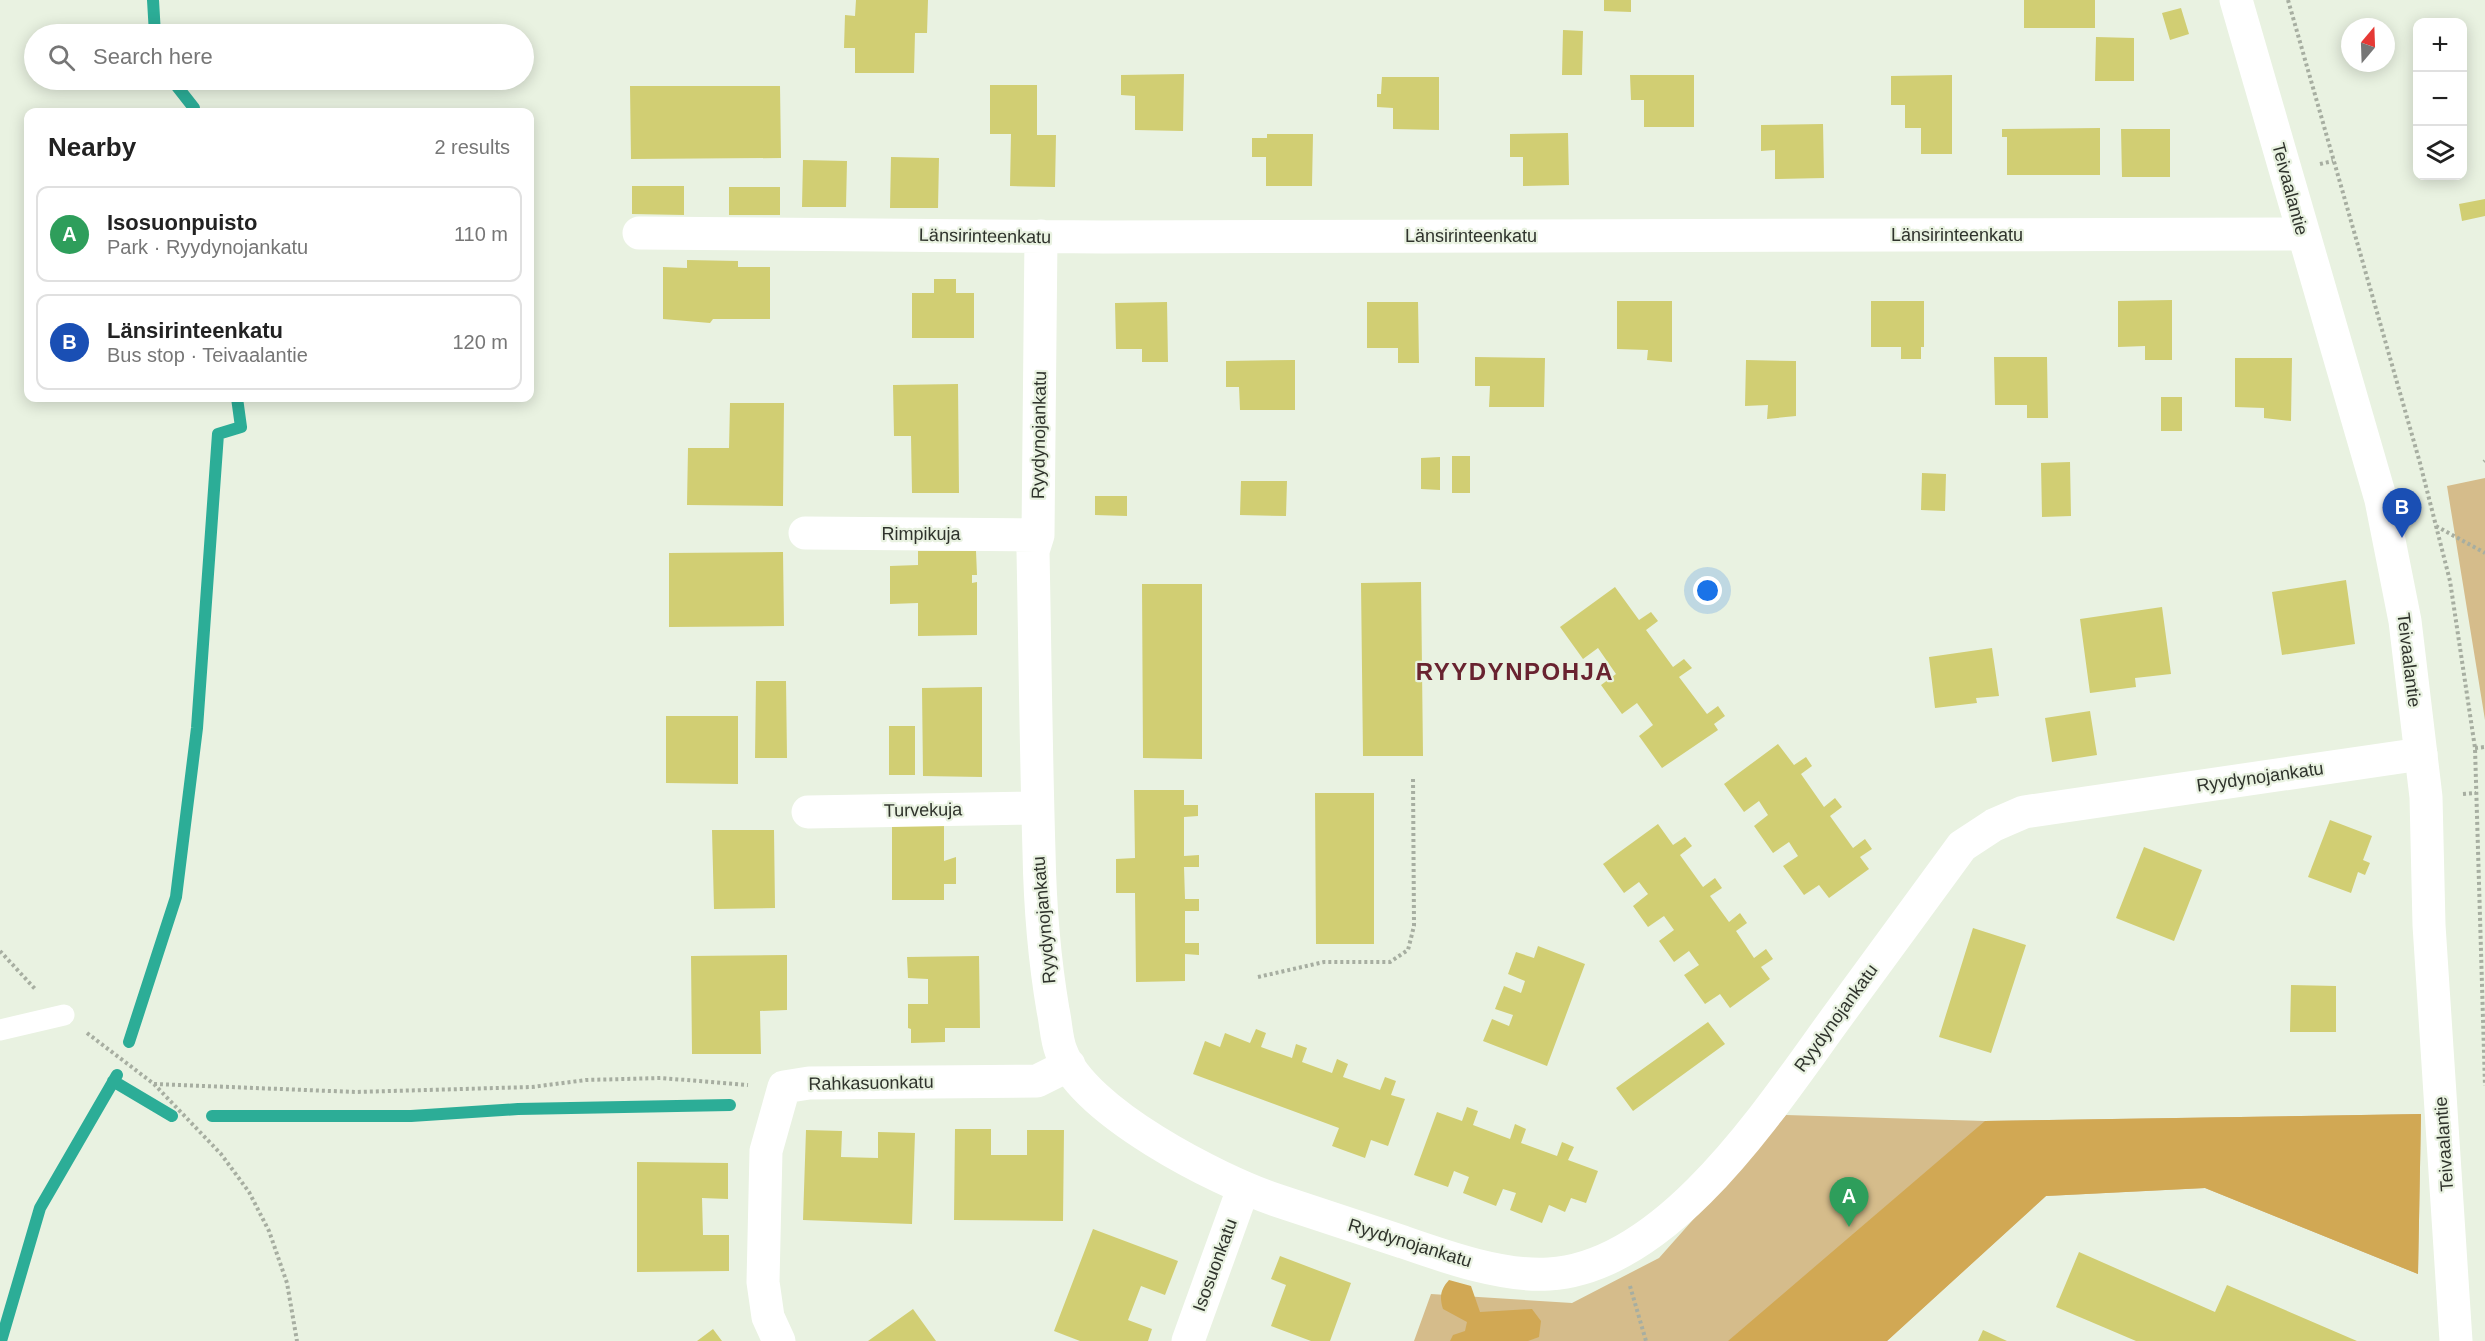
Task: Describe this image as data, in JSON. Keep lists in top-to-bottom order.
{
  "streets": {
    "street": [
      "Teivaalantie",
      "Länsirinteenkatu",
      "Ryydynojankatu",
      "Rimpikuja",
      "Turvekuja",
      "Rahkasuonkatu",
      "Isosuonkatu"
    ]
  },
  "crossings": [
    ["Teivaalantie", "Länsirinteenkatu"],
    ["Teivaalantie", "Ryydynojankatu"],
    ["Länsirinteenkatu", "Ryydynojankatu"],
    ["Ryydynojankatu", "Rimpikuja"],
    ["Ryydynojankatu", "Turvekuja"],
    ["Ryydynojankatu", "Rahkasuonkatu"],
    ["Ryydynojankatu", "Isosuonkatu"]
  ],
  "districts": ["RYYDYNPOHJA"],
  "north": "top",
  "page": {
    "map_buttons": ["+", "−"],
    "search": "Search here",
    "heading": ["Nearby", "2 results"],
    "list": [
      {
        "mark": "A",
        "name": "Isosuonpuisto",
        "note": "Park · Ryydynojankatu",
        "value": "110 m"
      },
      {
        "mark": "B",
        "name": "Länsirinteenkatu",
        "note": "Bus stop · Teivaalantie",
        "value": "120 m"
      }
    ],
    "pins": ["B", "A"]
  }
}
